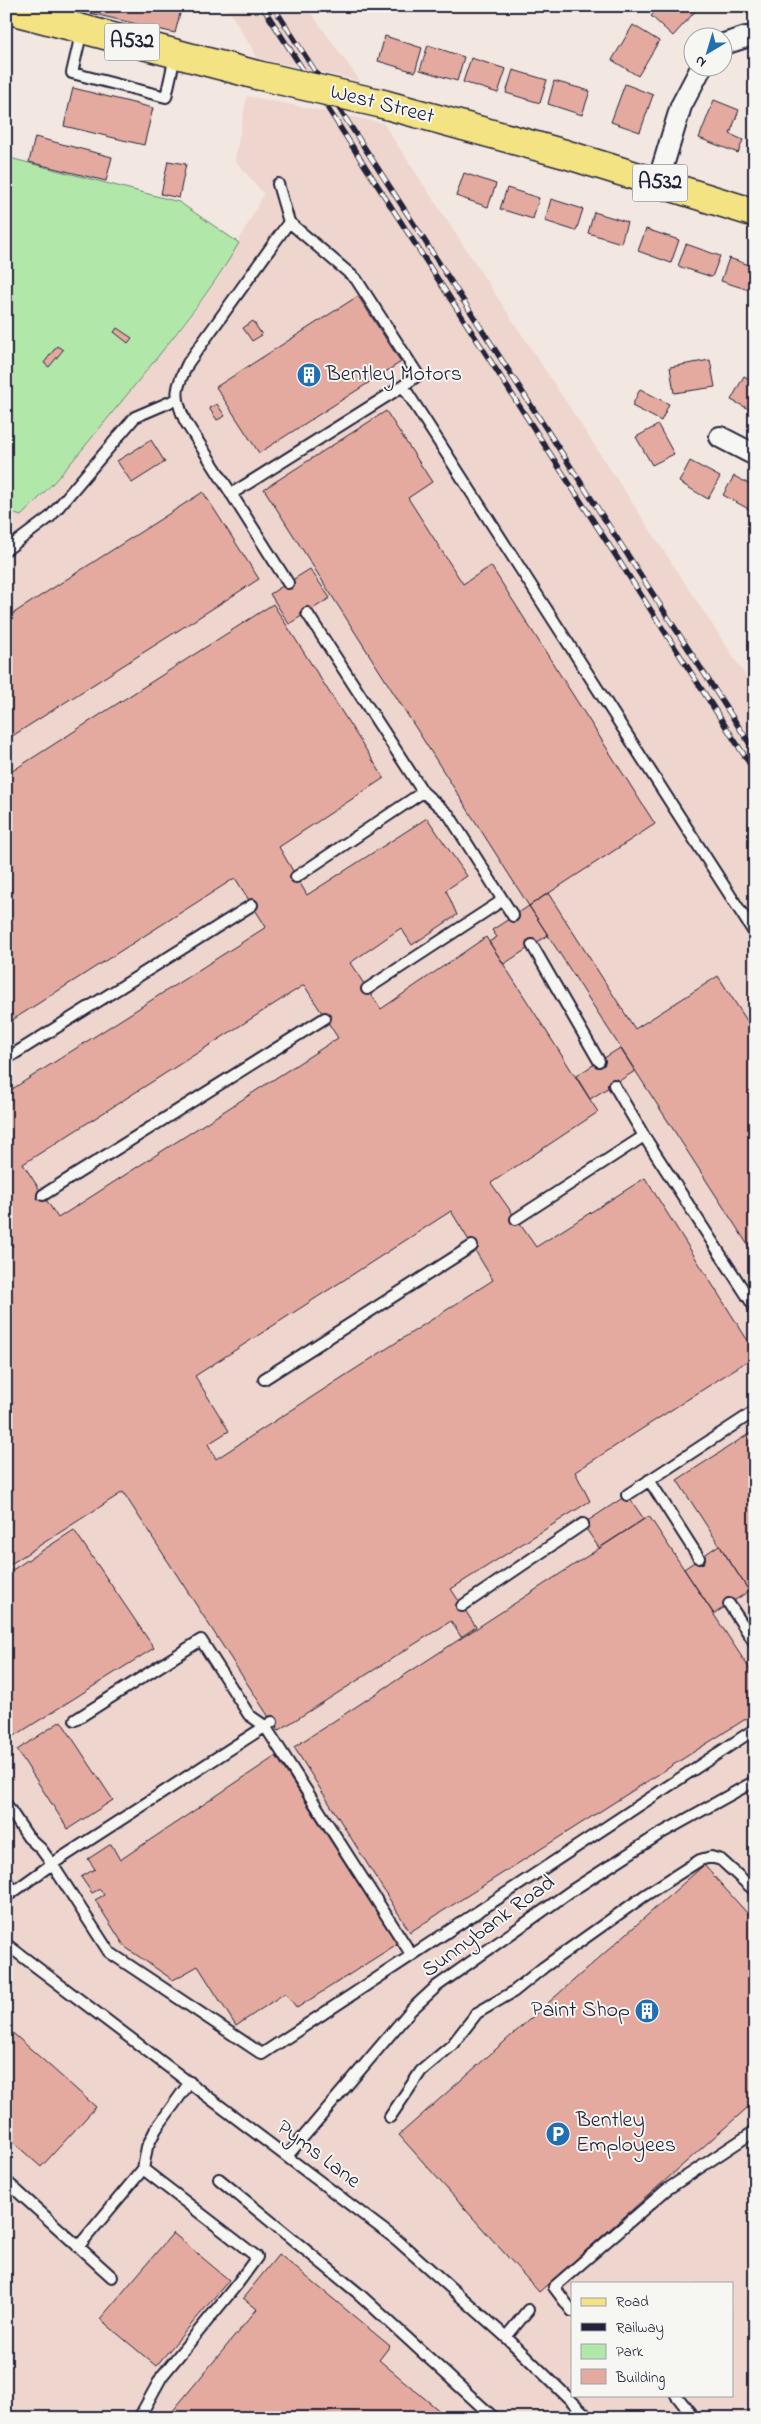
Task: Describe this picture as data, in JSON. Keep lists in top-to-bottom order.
{
  "streets": {
    "main road": ["A532", "West Street"],
    "lane": ["Sunnybank Road", "Pyms Lane"]
  },
  "crossings": [
    ["Sunnybank Road", "Pyms Lane"]
  ],
  "places": {
    "building": ["Bentley Motors", "Paint Shop"],
    "parking": ["Bentley Employees"]
  },
  "legend": [
    "Road",
    "Railway",
    "Park",
    "Building"
  ],
  "north": "bottom left"
}
